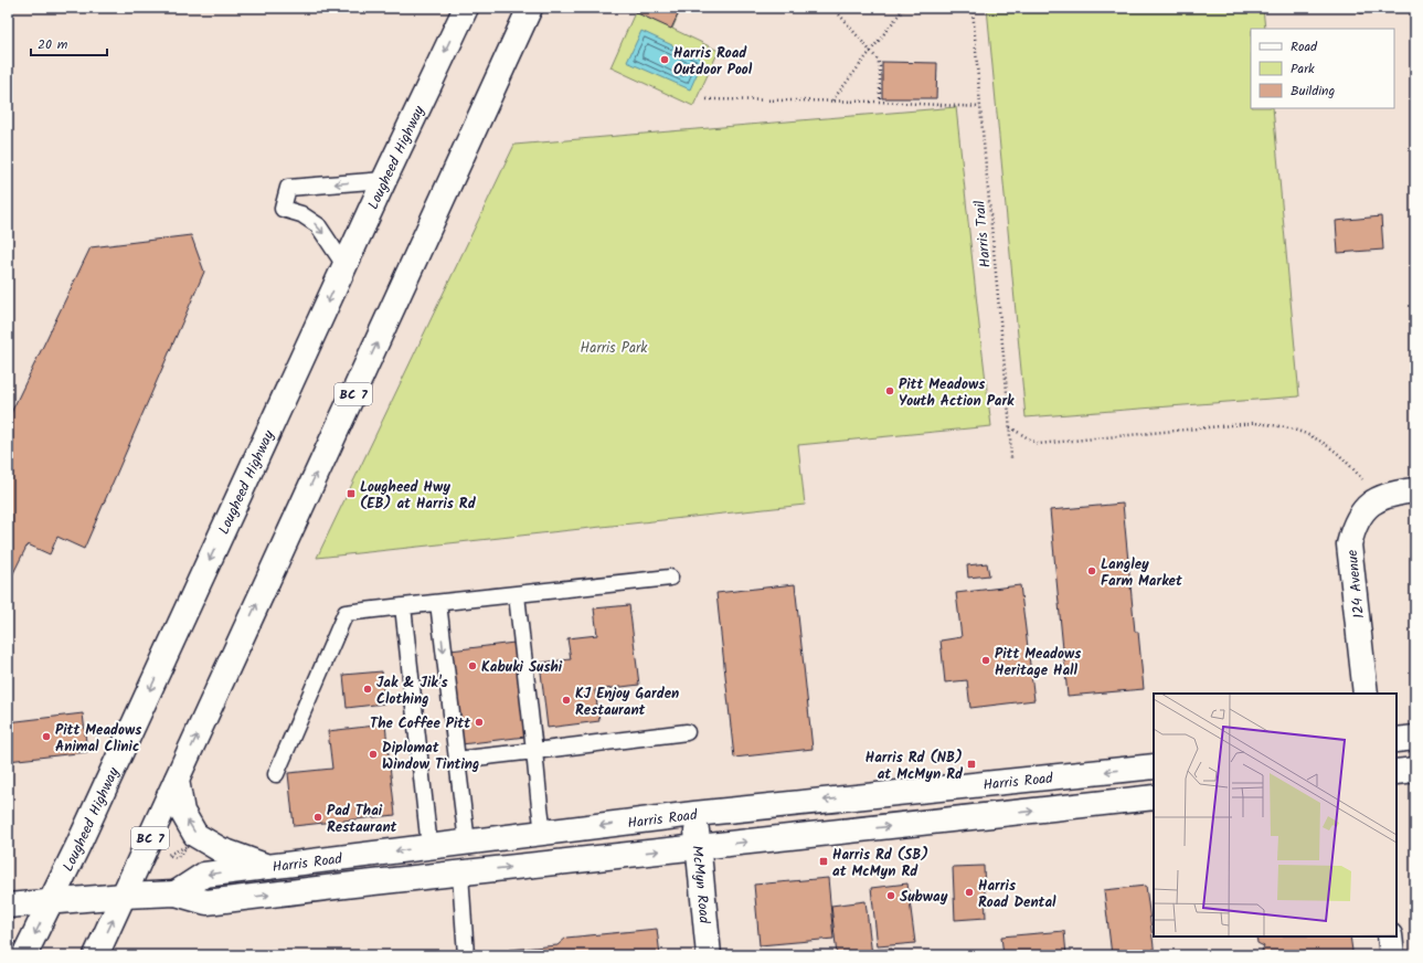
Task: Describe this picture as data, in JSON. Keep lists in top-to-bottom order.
{
  "streets": {
    "main road": [
      "Lougheed Highway",
      "BC 7",
      "124 Avenue",
      "Harris Road",
      "McMyn Road"
    ],
    "path": ["Harris Trail"]
  },
  "crossings": [
    ["Lougheed Highway", "Harris Road"],
    ["BC 7", "Harris Road"],
    ["Harris Road", "McMyn Road"]
  ],
  "parks": ["Harris Park"],
  "places": {
    "other": [
      "Harris Road Outdoor Pool",
      "Pitt Meadows Youth Action Park",
      "Langley Farm Market",
      "Pitt Meadows Heritage Hall",
      "Kabuki Sushi",
      "Jak & Jik's Clothing",
      "KJ Enjoy Garden Restaurant",
      "The Coffee Pitt",
      "Pitt Meadows Animal Clinic",
      "Diplomat Window Tinting",
      "Pad Thai Restaurant",
      "Harris Road Dental",
      "Subway"
    ],
    "transit": ["Lougheed Hwy (EB) at Harris Rd", "Harris Rd (NB) at McMyn Rd", "Harris Rd (SB) at McMyn Rd"]
  },
  "legend": ["Road", "Park", "Building"],
  "scale_bar": "20 m"
}
